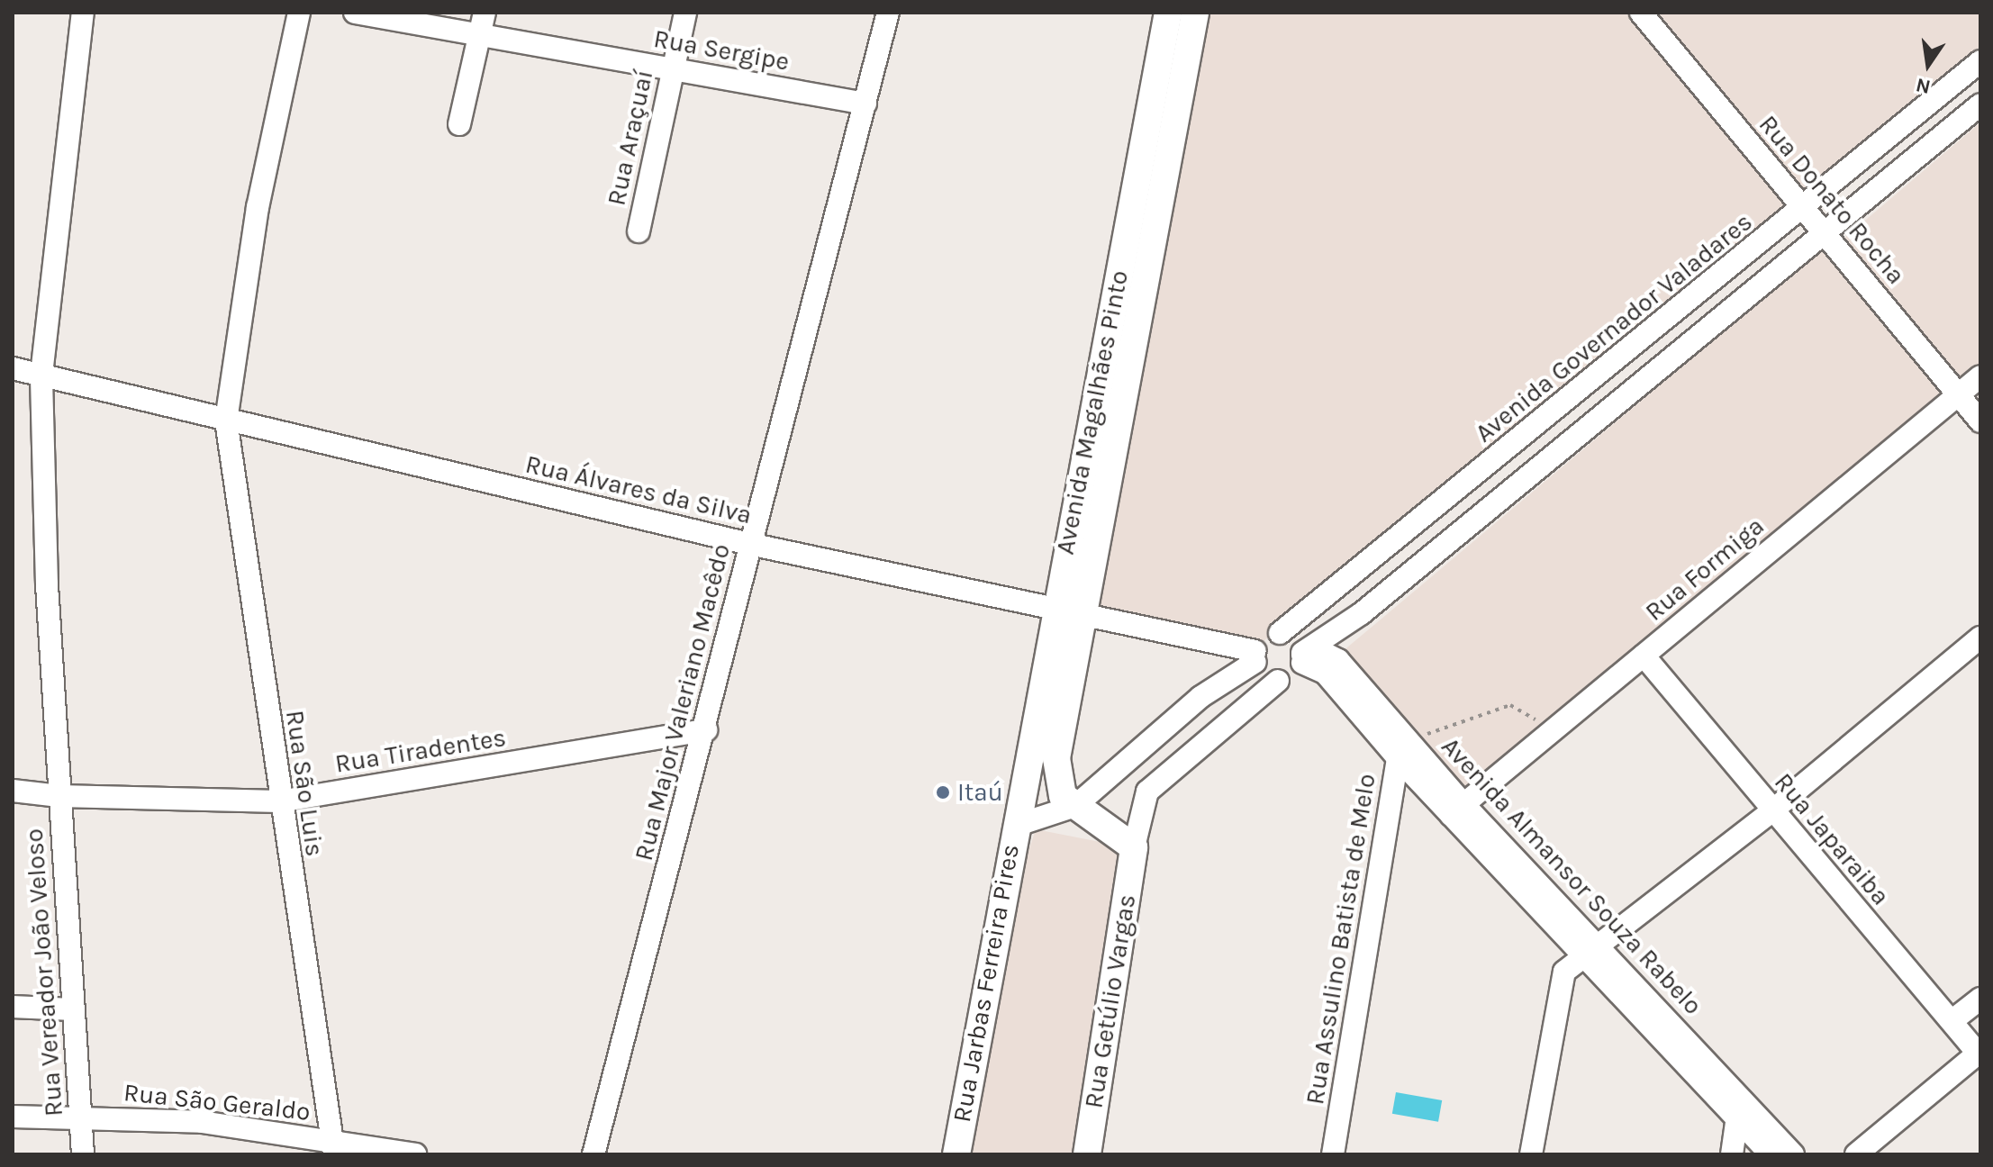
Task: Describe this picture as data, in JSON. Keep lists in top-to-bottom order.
{
  "streets": {
    "main road": ["Avenida Magalhães Pinto", "Rua Jarbas Ferreira Pires", "Rua Getúlio Vargas"],
    "street": [
      "Rua Sergipe",
      "Rua Araçuaí",
      "Rua Donato Rocha",
      "Avenida Governador Valadares",
      "Rua Álvares da Silva",
      "Rua Formiga",
      "Rua Major Valeriano Macêdo",
      "Rua Tiradentes",
      "Rua São Luis",
      "Rua Japaraiba",
      "Avenida Almansor Souza Rabelo",
      "Rua Assulino Batista de Melo",
      "Rua Vereador João Veloso",
      "Rua São Geraldo"
    ]
  },
  "crossings": [
    ["Rua Sergipe", "Rua Araçuaí"],
    ["Rua Sergipe", "Rua Major Valeriano Macêdo"],
    ["Rua Donato Rocha", "Avenida Governador Valadares"],
    ["Rua Donato Rocha", "Rua Formiga"],
    ["Avenida Governador Valadares", "Rua Álvares da Silva"],
    ["Avenida Governador Valadares", "Avenida Almansor Souza Rabelo"],
    ["Avenida Governador Valadares", "Rua Getúlio Vargas"],
    ["Avenida Magalhães Pinto", "Rua Álvares da Silva"],
    ["Avenida Magalhães Pinto", "Rua Jarbas Ferreira Pires"],
    ["Rua Álvares da Silva", "Rua Major Valeriano Macêdo"],
    ["Rua Álvares da Silva", "Rua São Luis"],
    ["Rua Álvares da Silva", "Avenida Almansor Souza Rabelo"],
    ["Rua Álvares da Silva", "Rua Vereador João Veloso"],
    ["Rua Álvares da Silva", "Rua Getúlio Vargas"],
    ["Rua Formiga", "Rua Japaraiba"],
    ["Rua Formiga", "Avenida Almansor Souza Rabelo"],
    ["Rua Major Valeriano Macêdo", "Rua Tiradentes"],
    ["Rua Tiradentes", "Rua São Luis"],
    ["Rua Tiradentes", "Rua Vereador João Veloso"],
    ["Rua São Luis", "Rua São Geraldo"],
    ["Avenida Almansor Souza Rabelo", "Rua Assulino Batista de Melo"],
    ["Avenida Almansor Souza Rabelo", "Rua Getúlio Vargas"],
    ["Rua Vereador João Veloso", "Rua São Geraldo"]
  ],
  "places": ["Itaú"],
  "north": "bottom"
}
